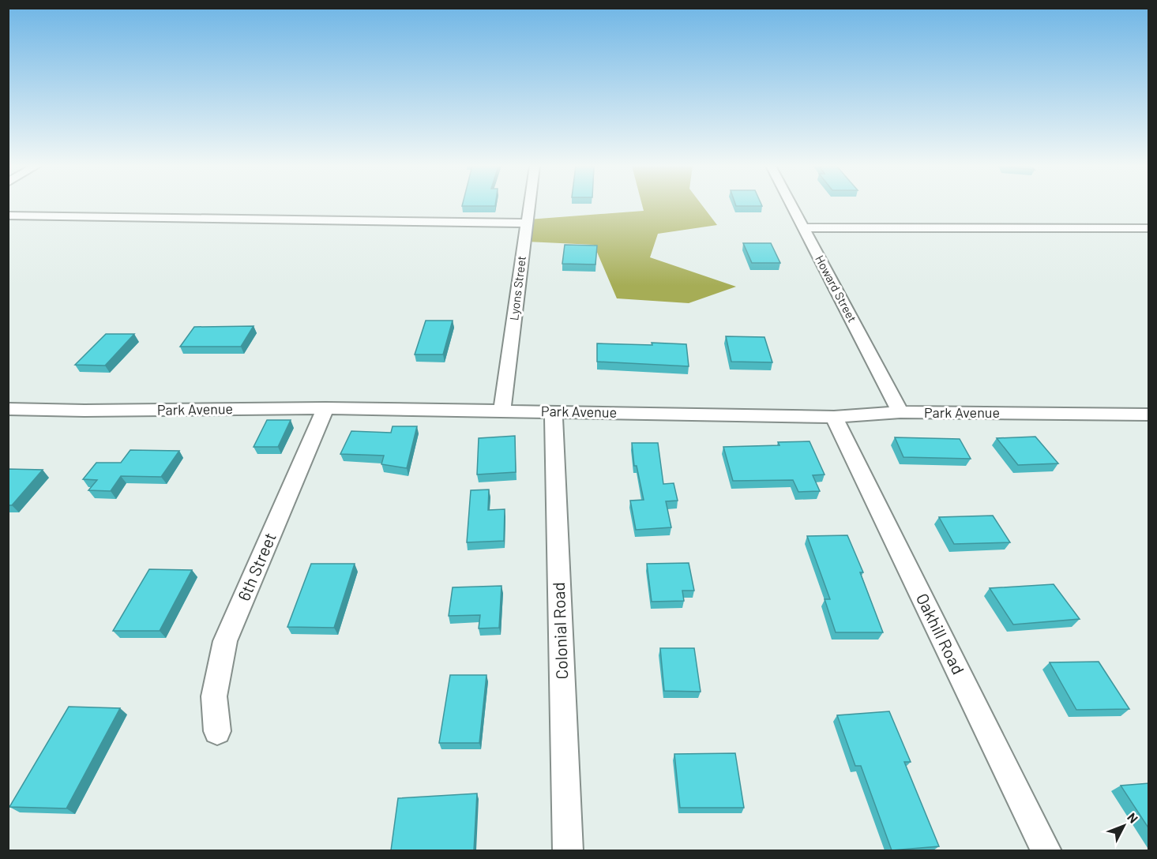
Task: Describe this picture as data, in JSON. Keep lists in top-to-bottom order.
{
  "streets": {
    "street": [
      "Lyons Street",
      "Howard Street",
      "Park Avenue",
      "6th Street",
      "Colonial Road",
      "Oakhill Road"
    ]
  },
  "crossings": [
    ["Lyons Street", "Park Avenue"],
    ["Howard Street", "Park Avenue"],
    ["Park Avenue", "6th Street"],
    ["Park Avenue", "Colonial Road"],
    ["Park Avenue", "Oakhill Road"]
  ],
  "north": "top right"
}
